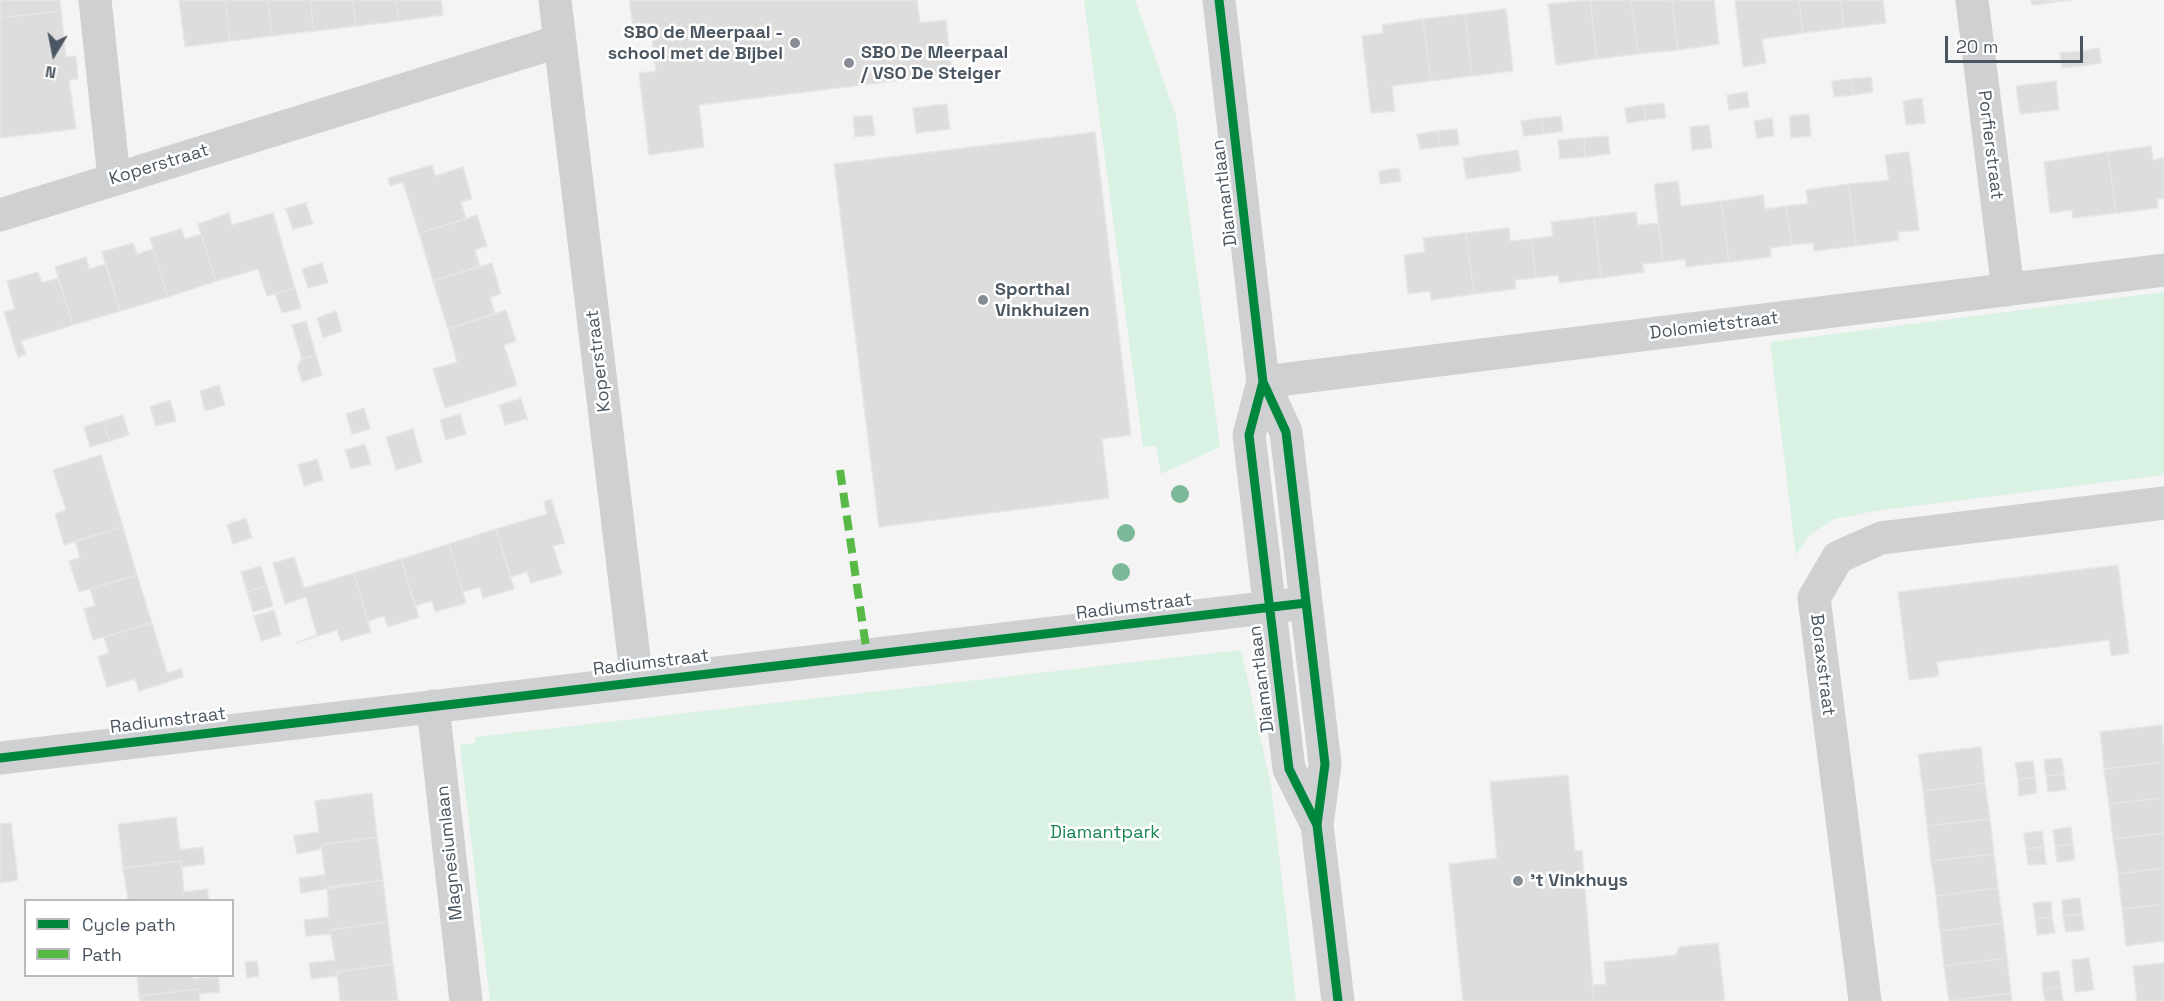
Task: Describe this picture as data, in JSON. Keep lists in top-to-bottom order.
{
  "streets": {
    "street": [
      "Porfierstraat",
      "Koperstraat",
      "Diamantlaan",
      "Dolomietstraat",
      "Radiumstraat",
      "Boraxstraat",
      "Magnesiumlaan"
    ]
  },
  "crossings": [
    ["Porfierstraat", "Dolomietstraat"],
    ["Koperstraat", "Radiumstraat"],
    ["Diamantlaan", "Dolomietstraat"],
    ["Diamantlaan", "Radiumstraat"],
    ["Radiumstraat", "Magnesiumlaan"]
  ],
  "parks": ["Diamantpark"],
  "places": [
    "SBO de Meerpaal - school met de Bijbel",
    "SBO De Meerpaal / VSO De Steiger",
    "Sporthal Vinkhuizen",
    "'t Vinkhuys"
  ],
  "legend": ["Cycle path", "Path"],
  "scale_bar": "20 m",
  "north": "bottom"
}
